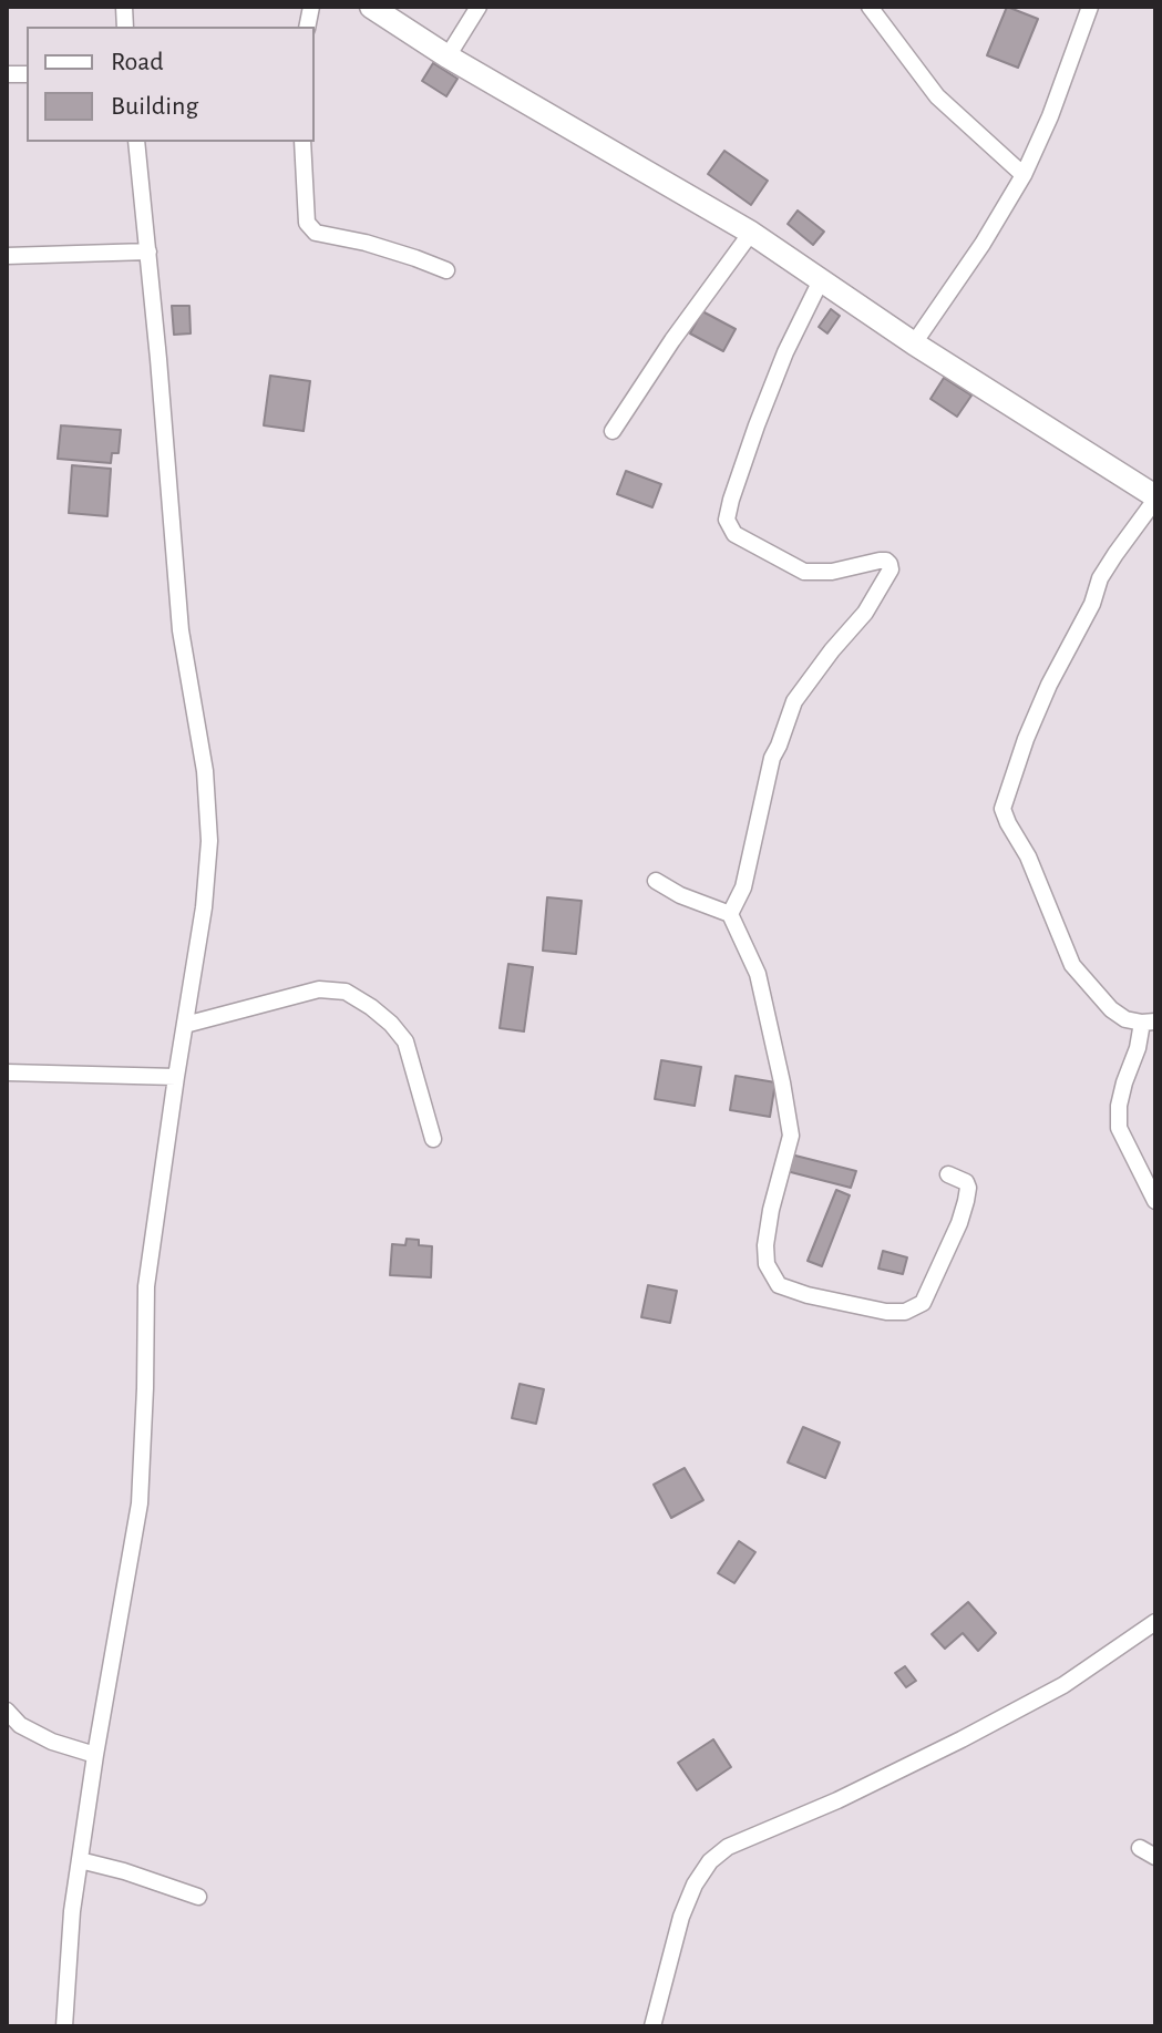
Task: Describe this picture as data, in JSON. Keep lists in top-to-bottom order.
{
  "legend": ["Road", "Building"]
}
